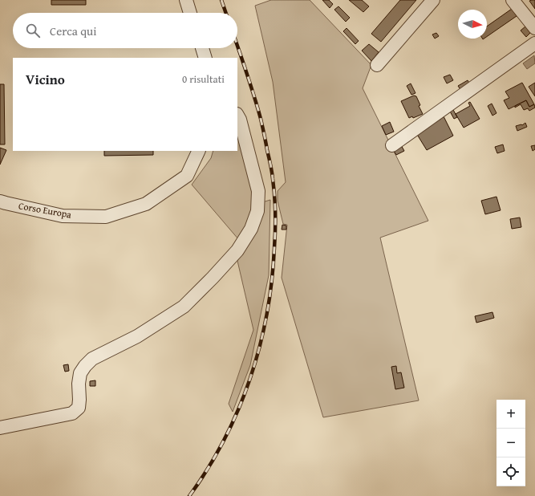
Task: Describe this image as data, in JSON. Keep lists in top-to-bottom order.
{
  "streets": {
    "street": ["Corso Europa"]
  },
  "north": "right",
  "page": {
    "search": "Cerca qui",
    "heading": ["Vicino", "0 risultati"],
    "map_buttons": ["+", "−"]
  }
}
